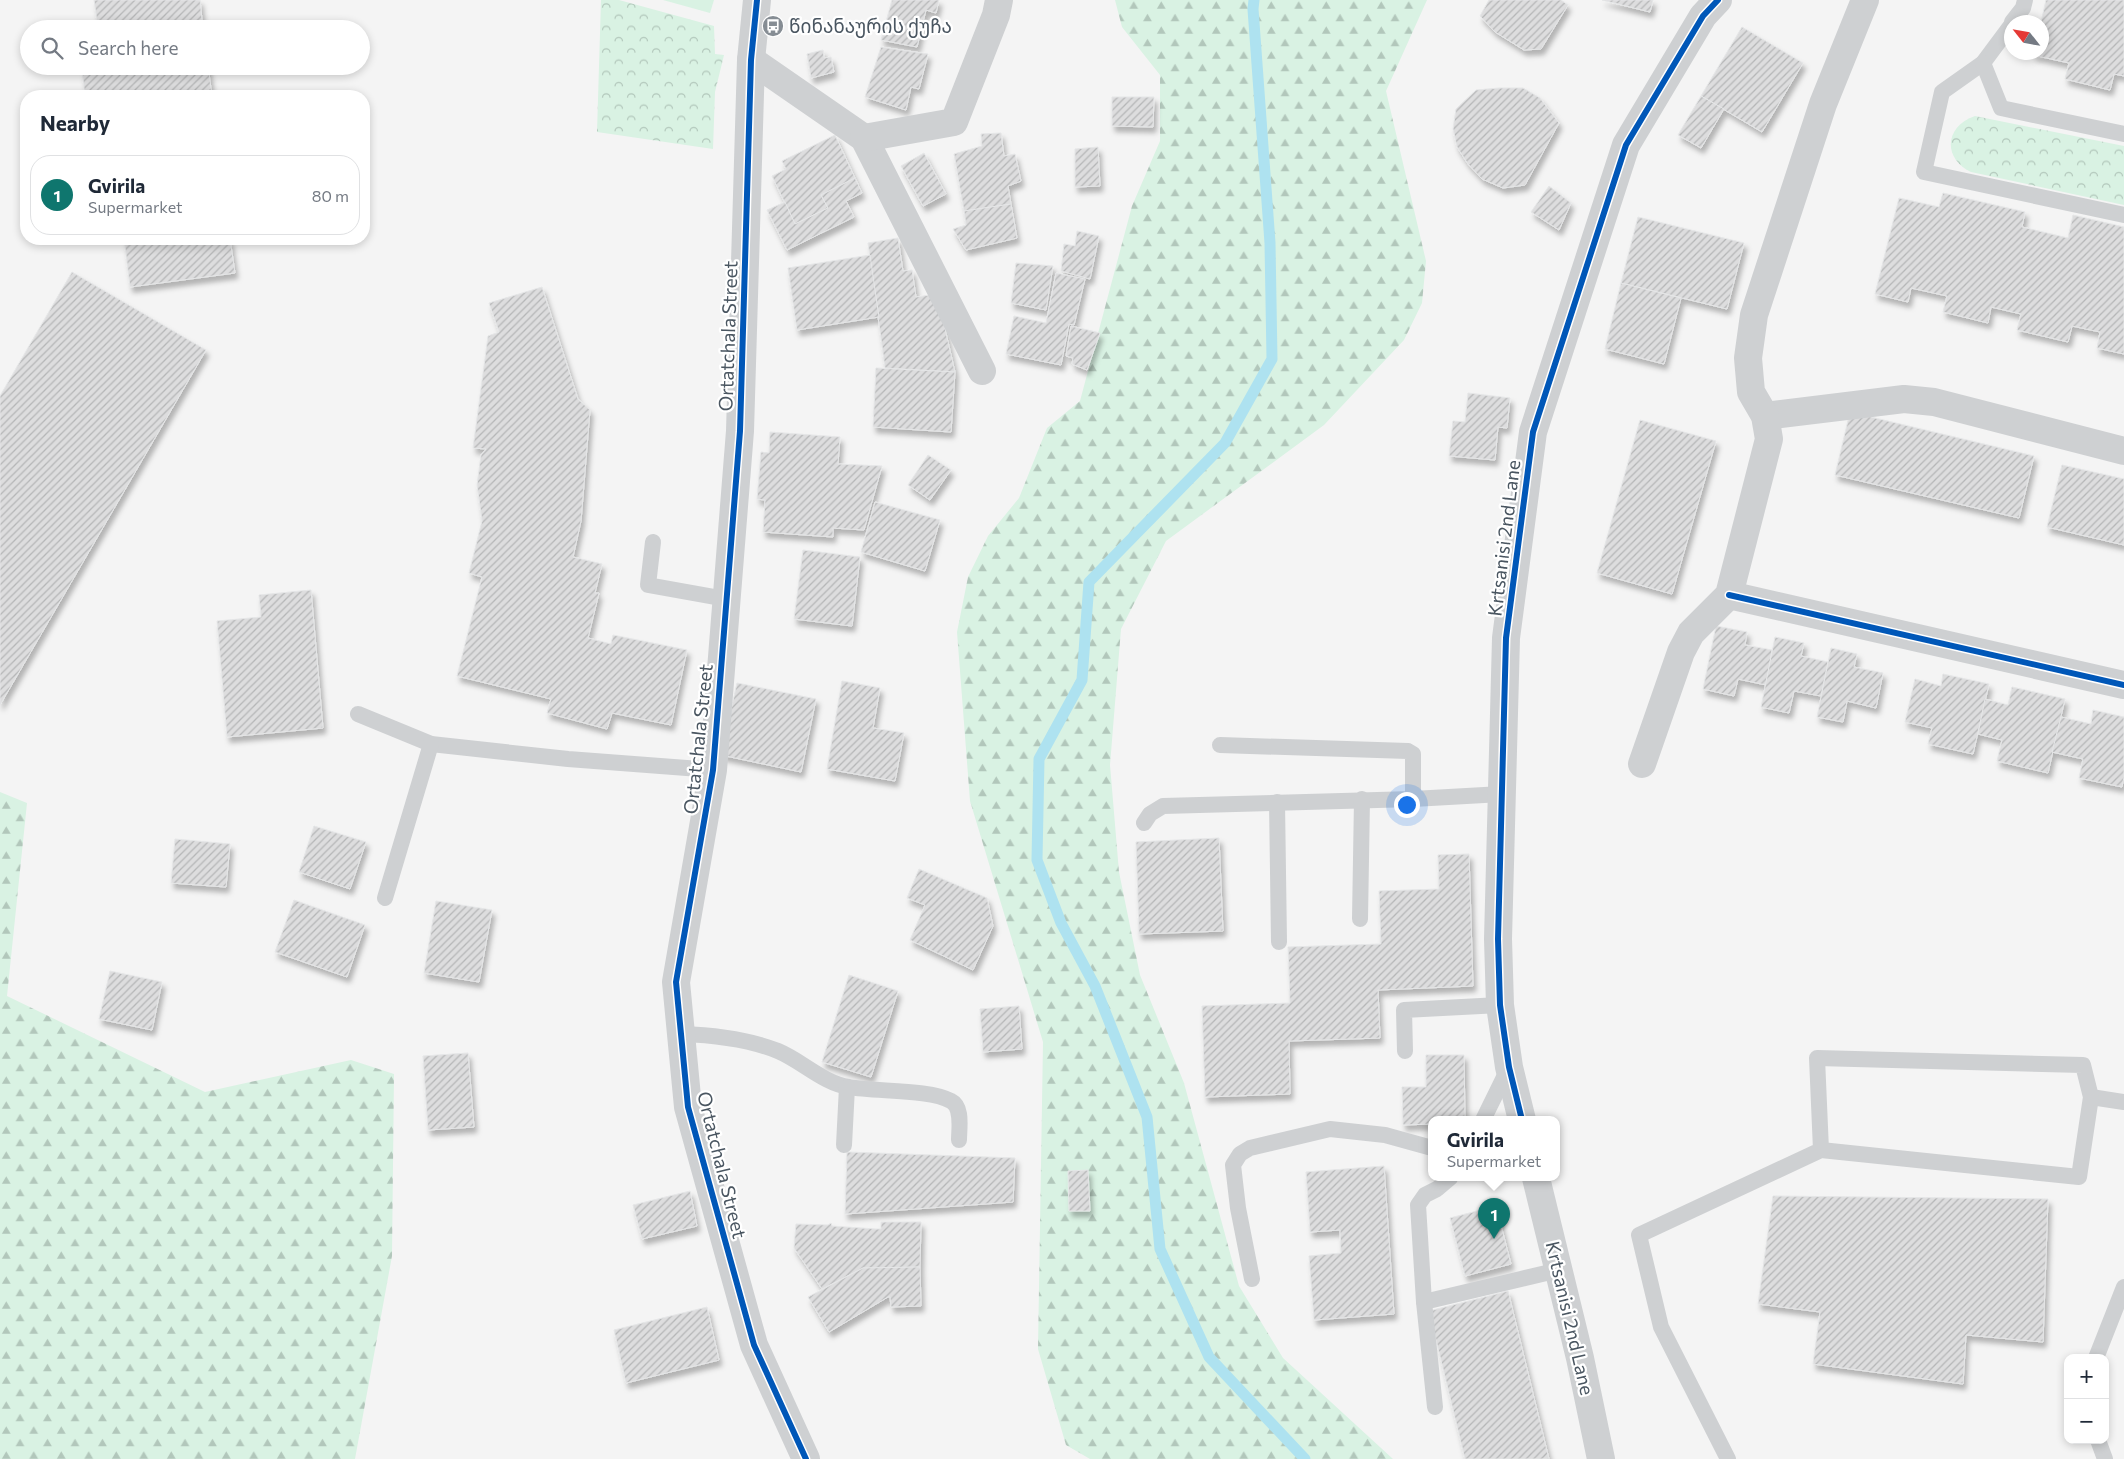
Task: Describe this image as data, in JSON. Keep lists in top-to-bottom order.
{
  "streets": {
    "street": ["Ortatchala Street", "Krtsanisi 2nd Lane"]
  },
  "places": {
    "bus stop": ["წინანაურის ქუჩა"]
  },
  "north": "top left",
  "page": {
    "search": "Search here",
    "heading": "Nearby",
    "list": [
      {
        "mark": "1",
        "name": "Gvirila",
        "note": "Supermarket",
        "value": "80 m"
      }
    ],
    "popup": ["Gvirila", "Supermarket"],
    "pins": "1",
    "map_buttons": ["+", "−"]
  }
}
